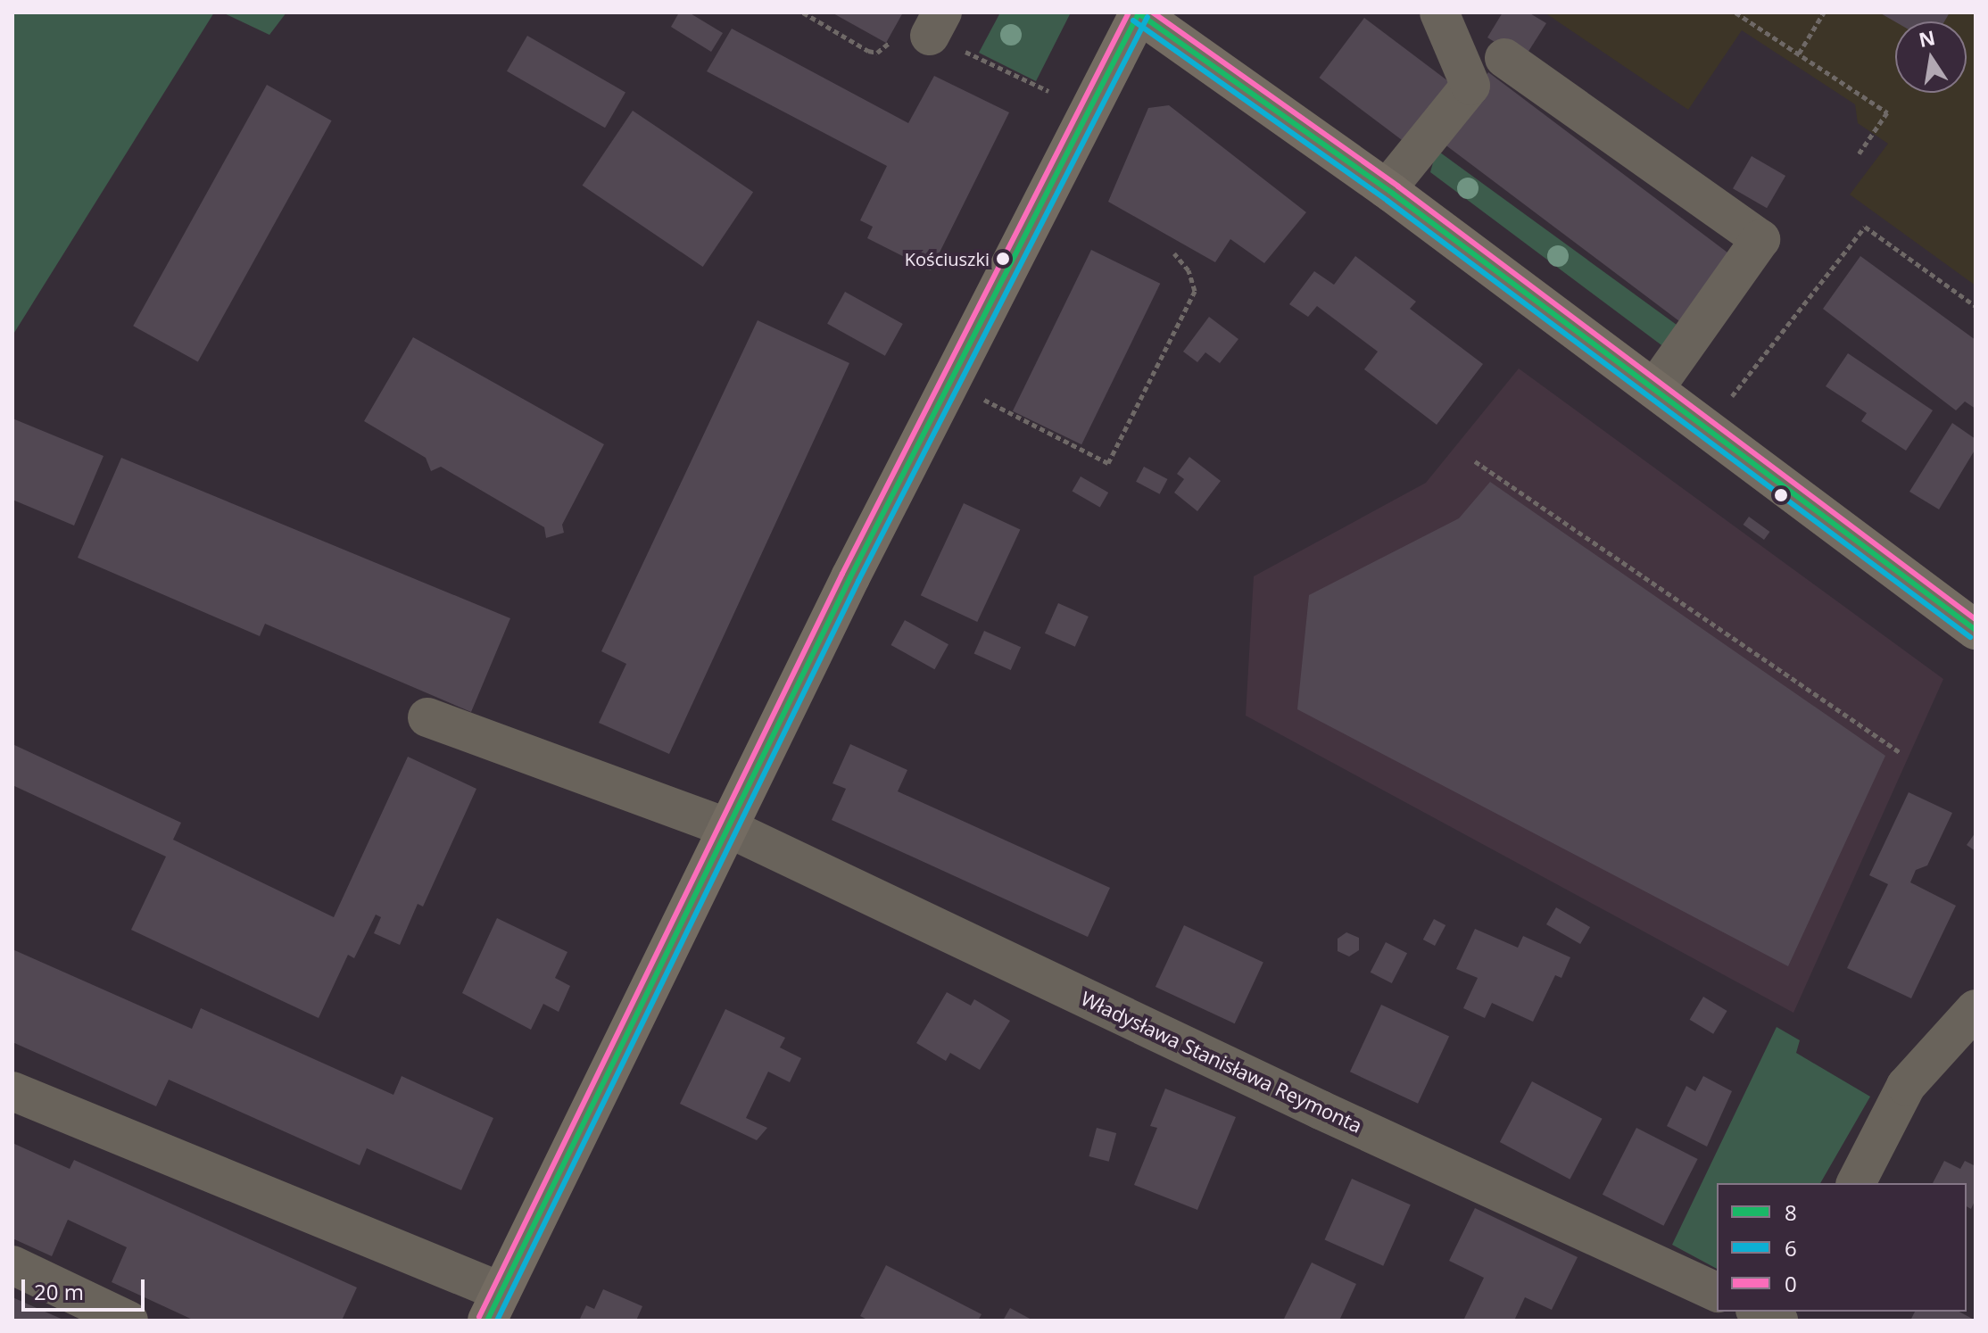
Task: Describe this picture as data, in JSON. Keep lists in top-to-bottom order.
{
  "streets": {
    "street": ["Władysława Stanisława Reymonta"]
  },
  "places": ["Kościuszki"],
  "lines": ["transit line 0", "transit line 8", "transit line 6"],
  "legend": ["8", "6", "0"],
  "scale_bar": "20 m",
  "north": "top"
}
